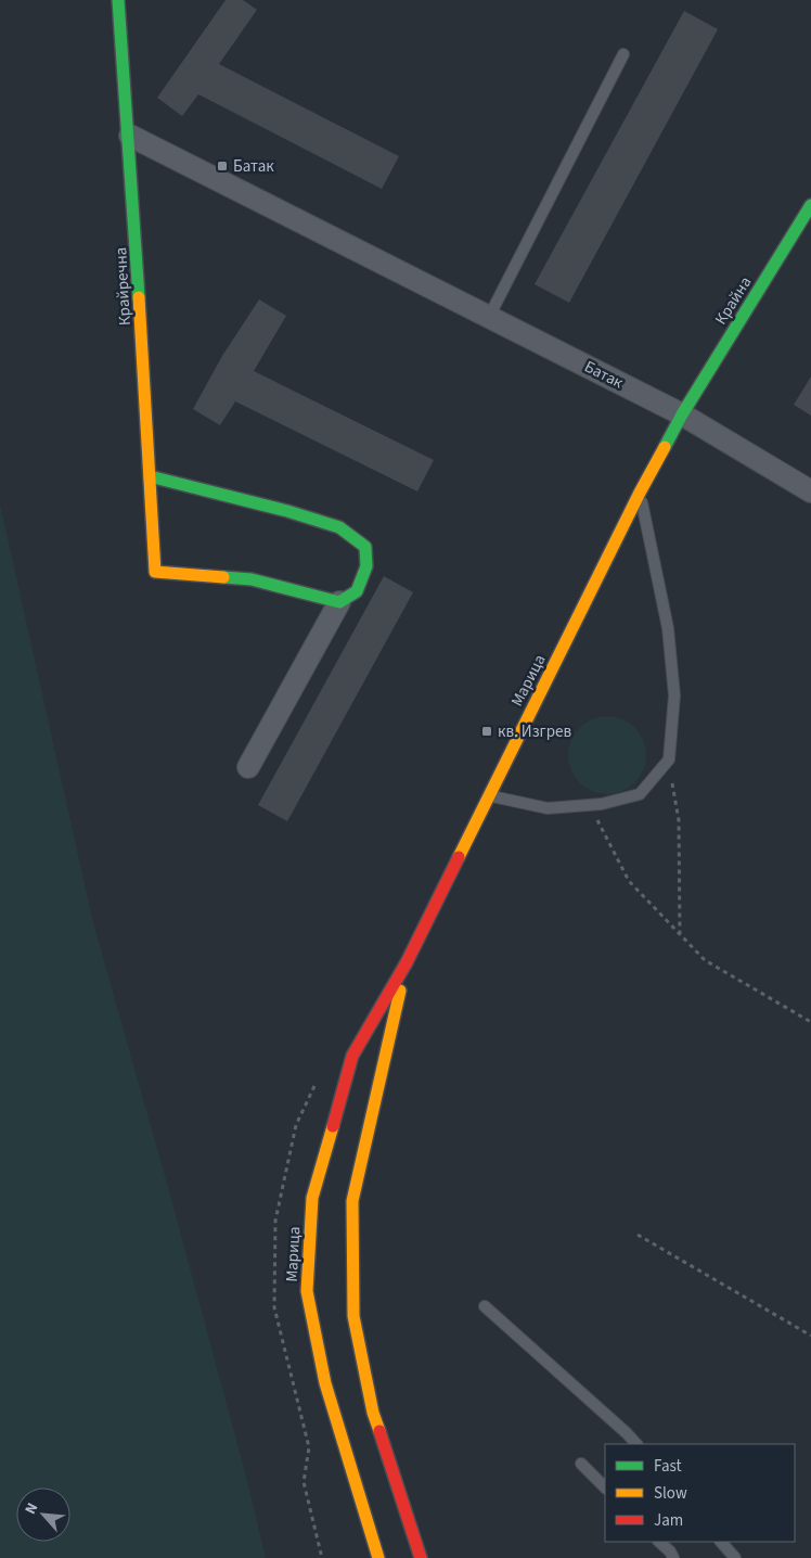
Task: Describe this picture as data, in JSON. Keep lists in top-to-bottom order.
{
  "streets": {
    "street": [
      "Крайречна",
      "Крайна",
      "Батак",
      "Марица"
    ]
  },
  "crossings": [
    ["Крайречна", "Батак"],
    ["Крайна", "Батак"],
    ["Крайна", "Марица"],
    ["Батак", "Марица"]
  ],
  "places": {
    "transit": ["Батак", "кв. Изгрев"]
  },
  "legend": ["Fast", "Slow", "Jam"],
  "north": "top left"
}
